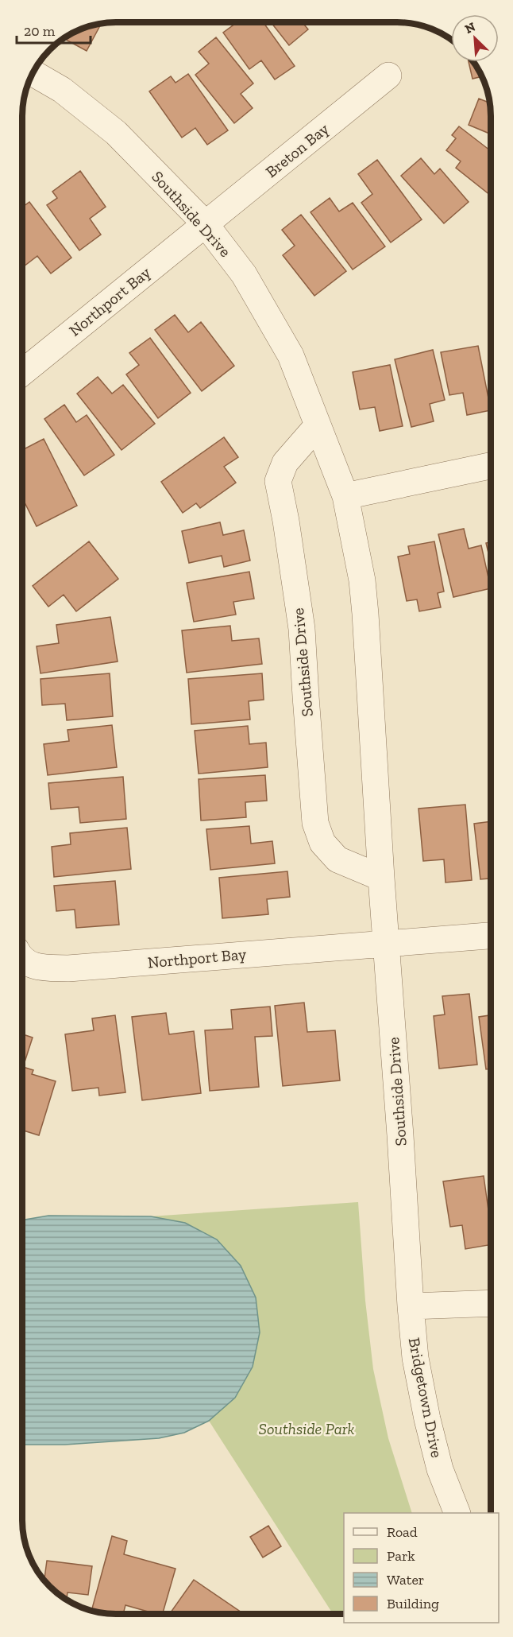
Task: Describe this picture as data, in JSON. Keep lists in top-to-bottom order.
{
  "streets": {
    "street": [
      "Breton Bay",
      "Southside Drive",
      "Northport Bay",
      "Bridgetown Drive"
    ]
  },
  "crossings": [
    ["Breton Bay", "Southside Drive"],
    ["Breton Bay", "Northport Bay"],
    ["Southside Drive", "Northport Bay"],
    ["Southside Drive", "Bridgetown Drive"]
  ],
  "parks": ["Southside Park"],
  "legend": [
    "Road",
    "Park",
    "Water",
    "Building"
  ],
  "scale_bar": "20 m",
  "north": "top left"
}
